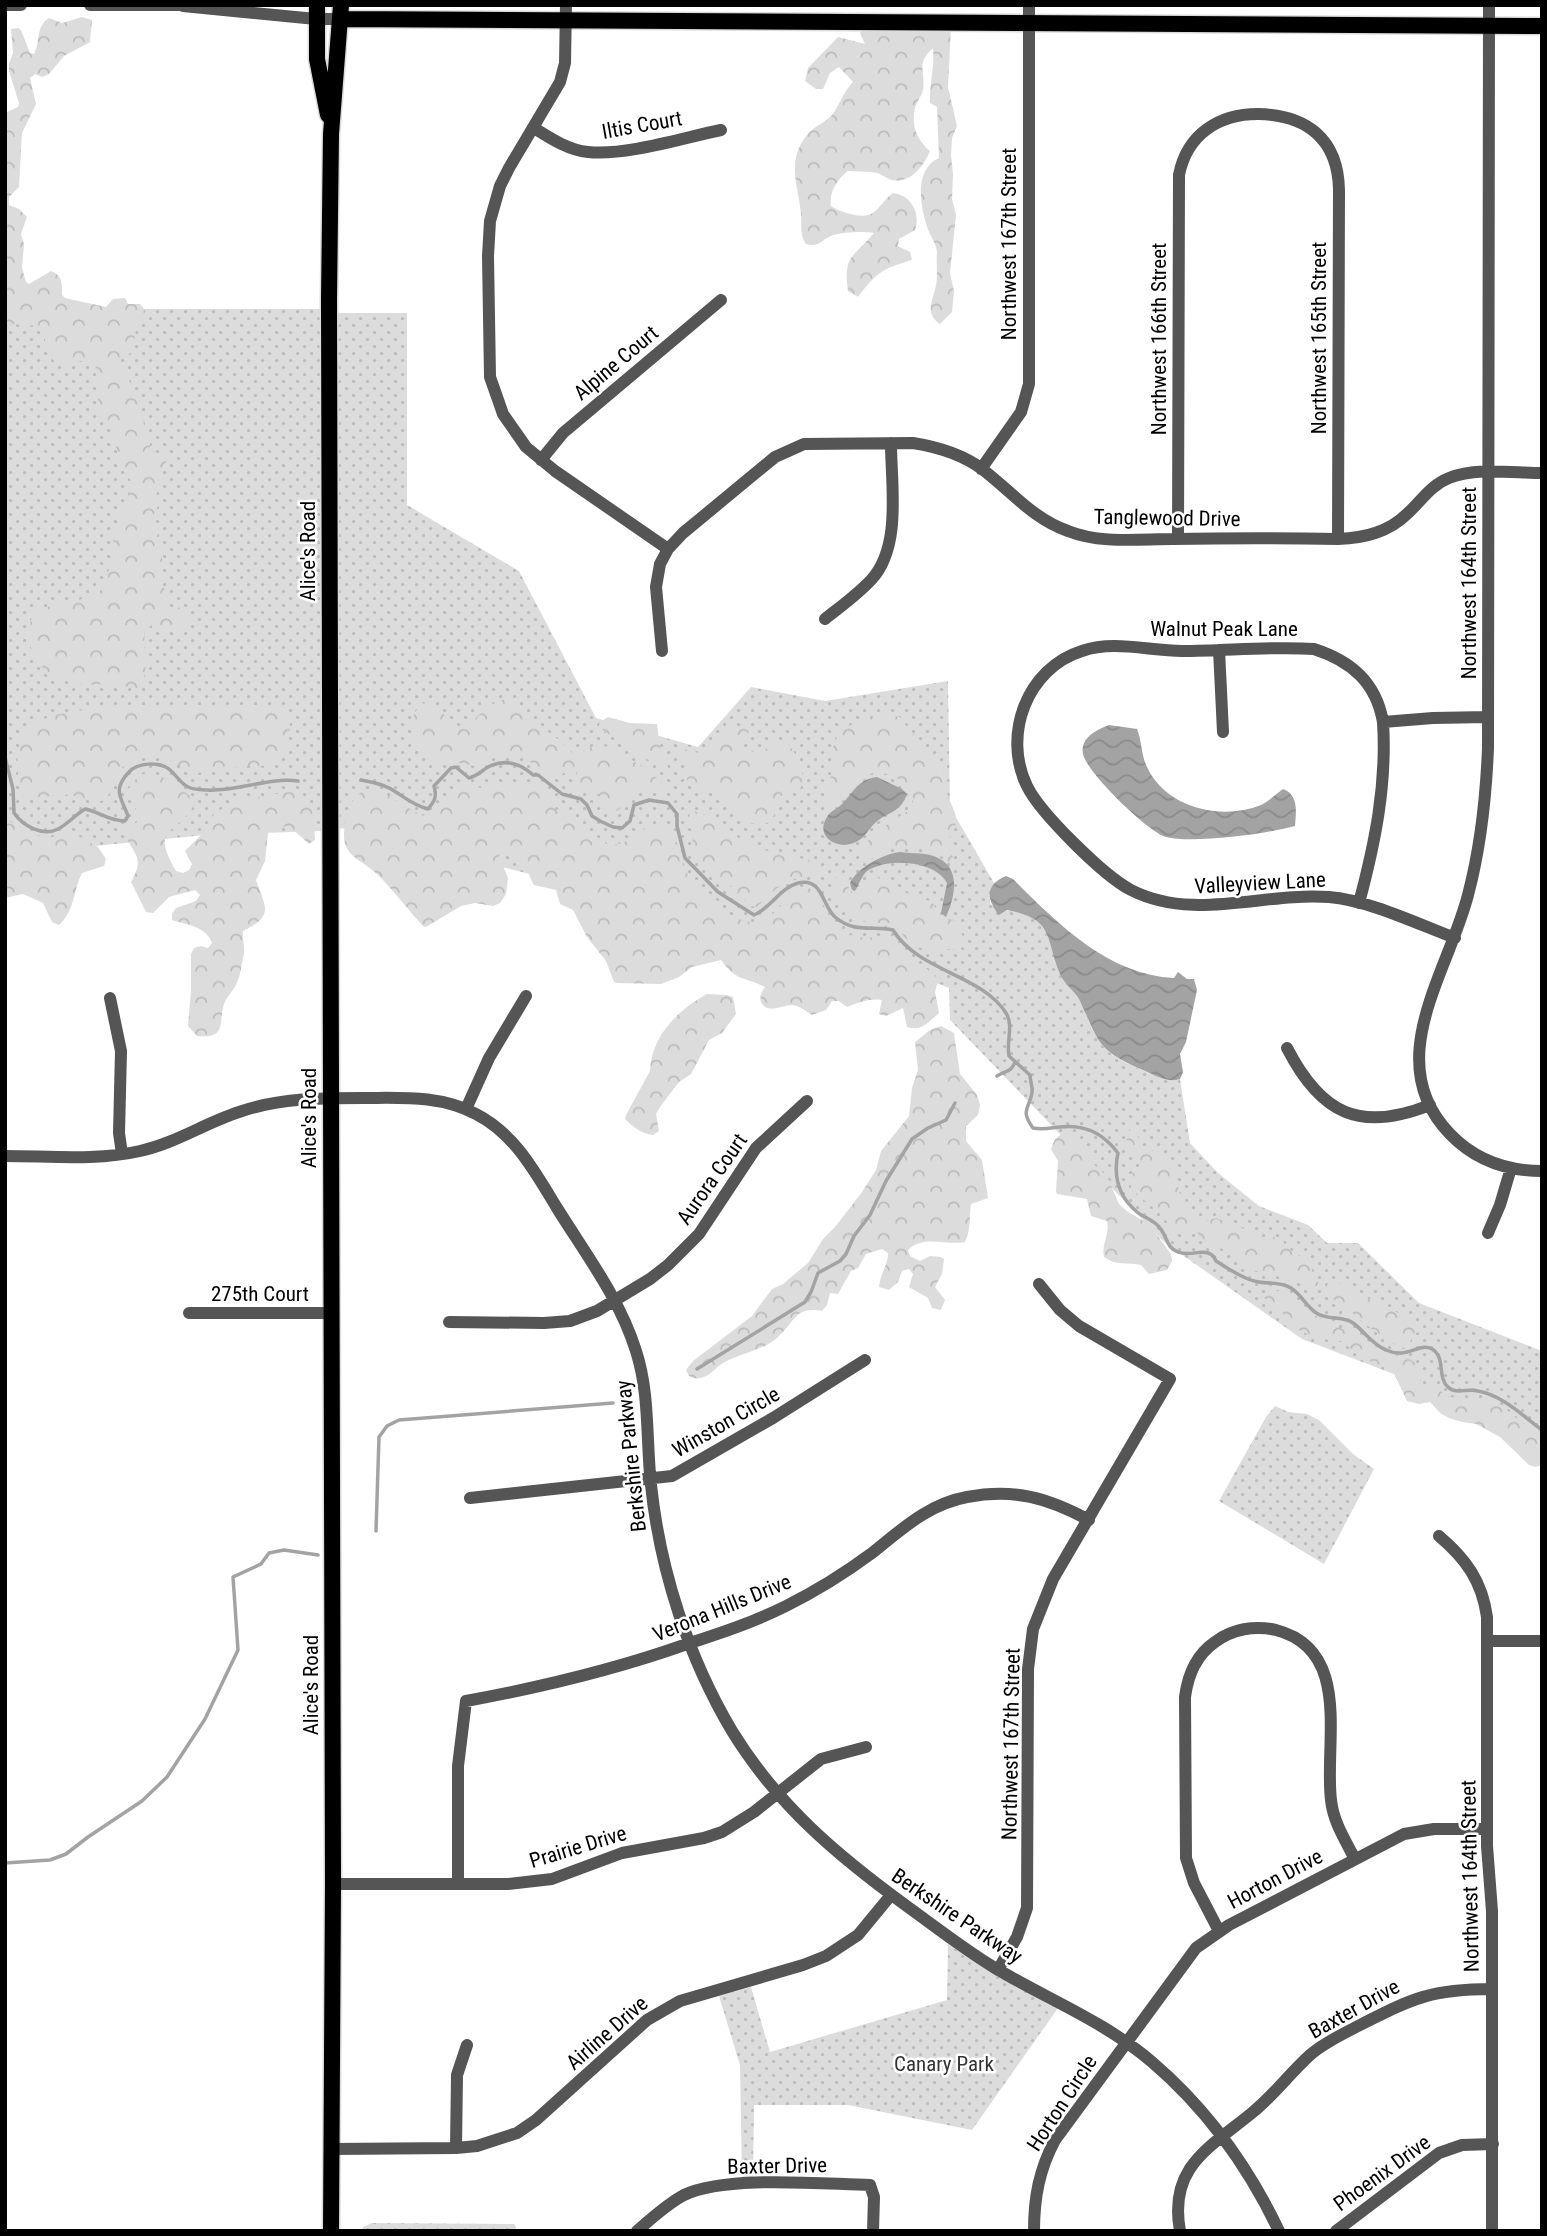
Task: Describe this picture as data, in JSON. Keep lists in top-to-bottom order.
{
  "streets": {
    "main road": ["Alice's Road"],
    "street": [
      "Iltis Court",
      "Northwest 167th Street",
      "Northwest 165th Street",
      "Northwest 166th Street",
      "Alpine Court",
      "Tanglewood Drive",
      "Northwest 164th Street",
      "Walnut Peak Lane",
      "Valleyview Lane",
      "Aurora Court",
      "275th Court",
      "Winston Circle",
      "Berkshire Parkway",
      "Verona Hills Drive",
      "Prairie Drive",
      "Horton Drive",
      "Baxter Drive",
      "Airline Drive",
      "Horton Circle",
      "Phoenix Drive"
    ]
  },
  "crossings": [
    ["Northwest 167th Street", "Tanglewood Drive"],
    ["Northwest 167th Street", "Berkshire Parkway"],
    ["Northwest 167th Street", "Verona Hills Drive"],
    ["Northwest 165th Street", "Northwest 166th Street"],
    ["Northwest 165th Street", "Tanglewood Drive"],
    ["Northwest 166th Street", "Tanglewood Drive"],
    ["Tanglewood Drive", "Northwest 164th Street"],
    ["Alice's Road", "275th Court"],
    ["Alice's Road", "Berkshire Parkway"],
    ["Alice's Road", "Prairie Drive"],
    ["Alice's Road", "Airline Drive"],
    ["Northwest 164th Street", "Valleyview Lane"],
    ["Northwest 164th Street", "Horton Drive"],
    ["Northwest 164th Street", "Baxter Drive"],
    ["Northwest 164th Street", "Phoenix Drive"],
    ["Walnut Peak Lane", "Valleyview Lane"],
    ["Aurora Court", "Berkshire Parkway"],
    ["Winston Circle", "Berkshire Parkway"],
    ["Berkshire Parkway", "Verona Hills Drive"],
    ["Berkshire Parkway", "Prairie Drive"],
    ["Berkshire Parkway", "Horton Drive"],
    ["Berkshire Parkway", "Baxter Drive"],
    ["Berkshire Parkway", "Airline Drive"],
    ["Berkshire Parkway", "Horton Circle"],
    ["Verona Hills Drive", "Prairie Drive"],
    ["Horton Drive", "Horton Circle"]
  ],
  "parks": ["Canary Park"]
}
